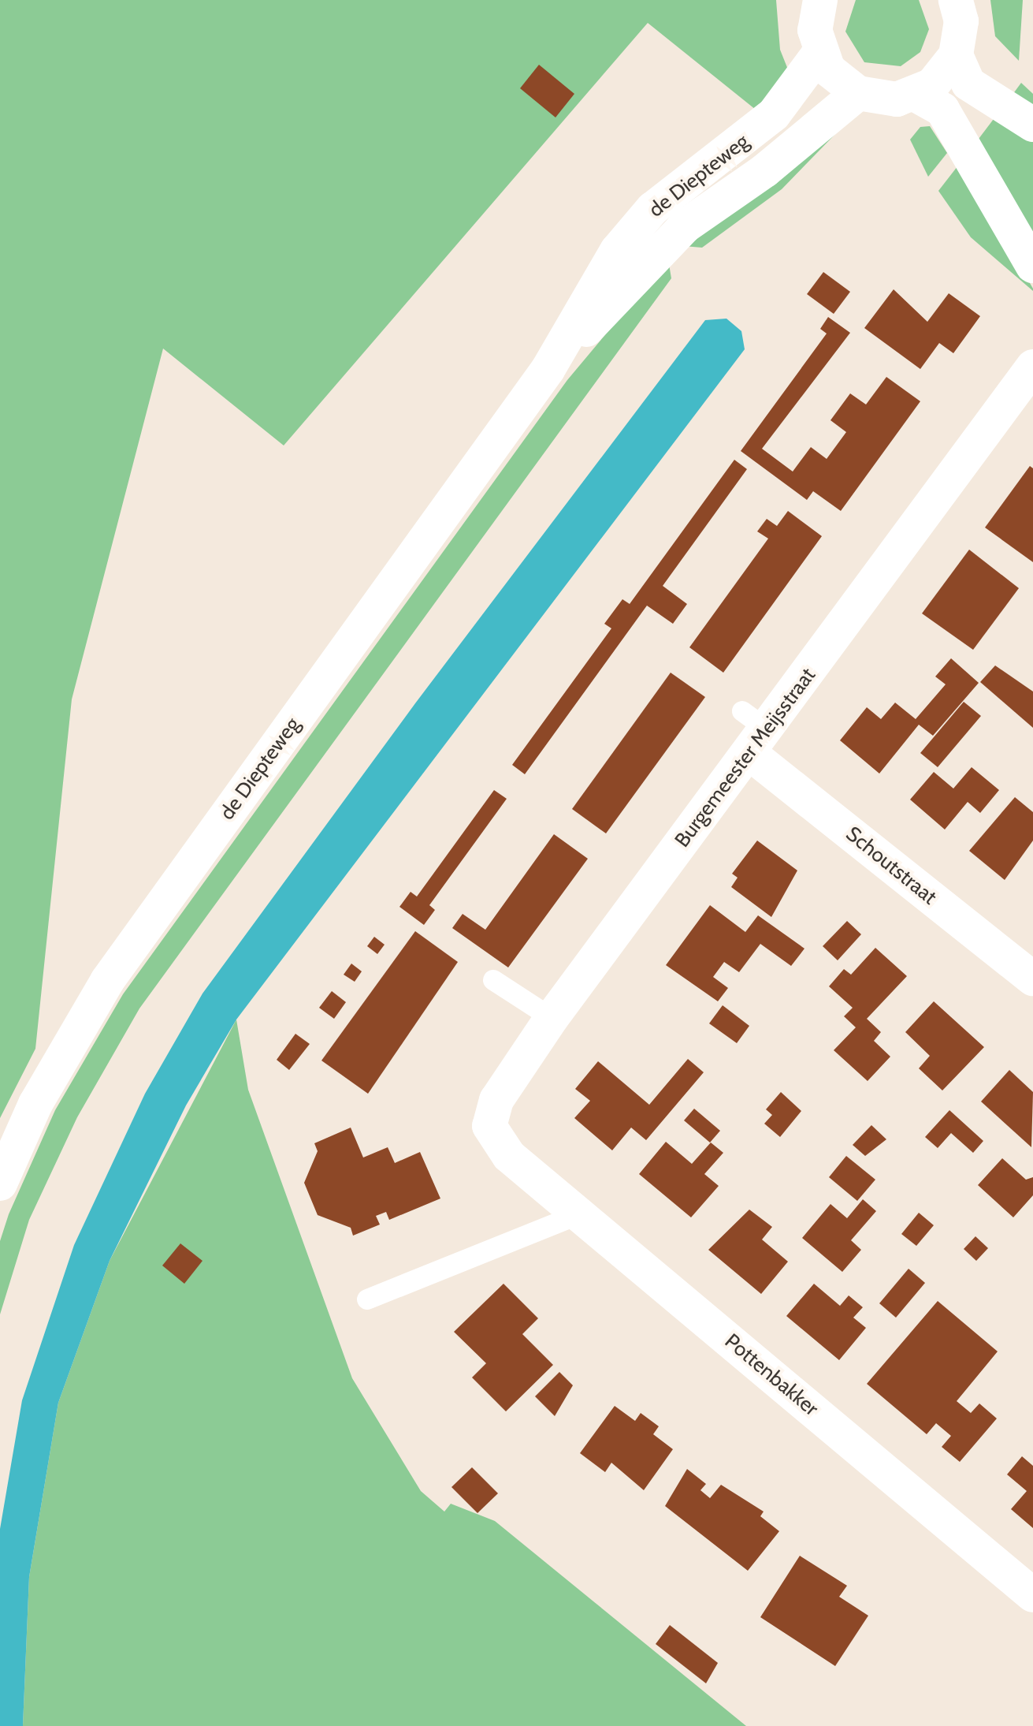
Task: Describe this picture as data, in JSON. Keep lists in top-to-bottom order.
{
  "streets": {
    "street": [
      "de Diepteweg",
      "Burgemeester Meijsstraat",
      "Schoutstraat",
      "Pottenbakker"
    ]
  },
  "crossings": [
    ["Burgemeester Meijsstraat", "Schoutstraat"],
    ["Burgemeester Meijsstraat", "Pottenbakker"]
  ]
}
